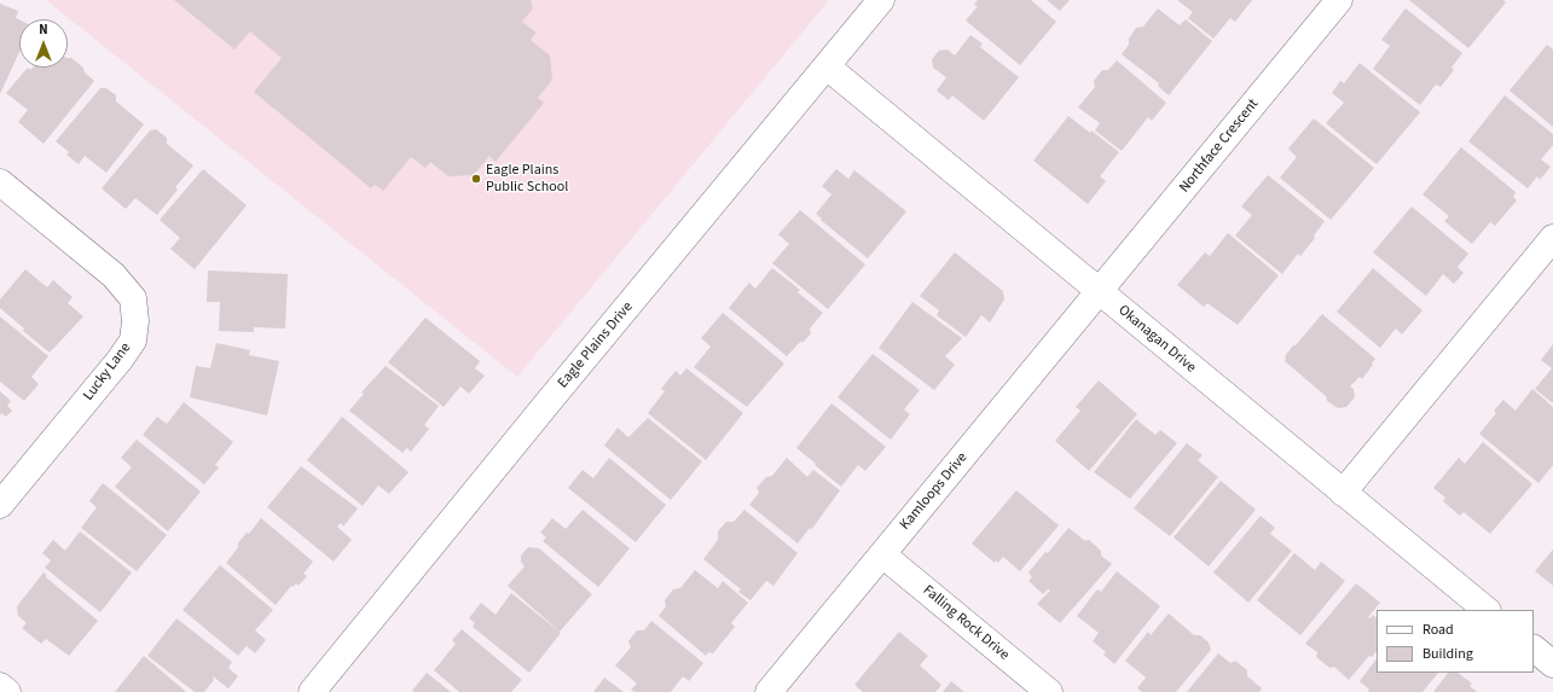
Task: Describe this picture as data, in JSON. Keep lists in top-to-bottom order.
{
  "streets": {
    "street": [
      "Northface Crescent",
      "Okanagan Drive",
      "Eagle Plains Drive",
      "Lucky Lane",
      "Kamloops Drive",
      "Falling Rock Drive"
    ]
  },
  "crossings": [
    ["Northface Crescent", "Okanagan Drive"],
    ["Northface Crescent", "Kamloops Drive"],
    ["Okanagan Drive", "Eagle Plains Drive"],
    ["Okanagan Drive", "Kamloops Drive"],
    ["Kamloops Drive", "Falling Rock Drive"]
  ],
  "places": ["Eagle Plains Public School"],
  "legend": ["Road", "Building"],
  "north": "top"
}
